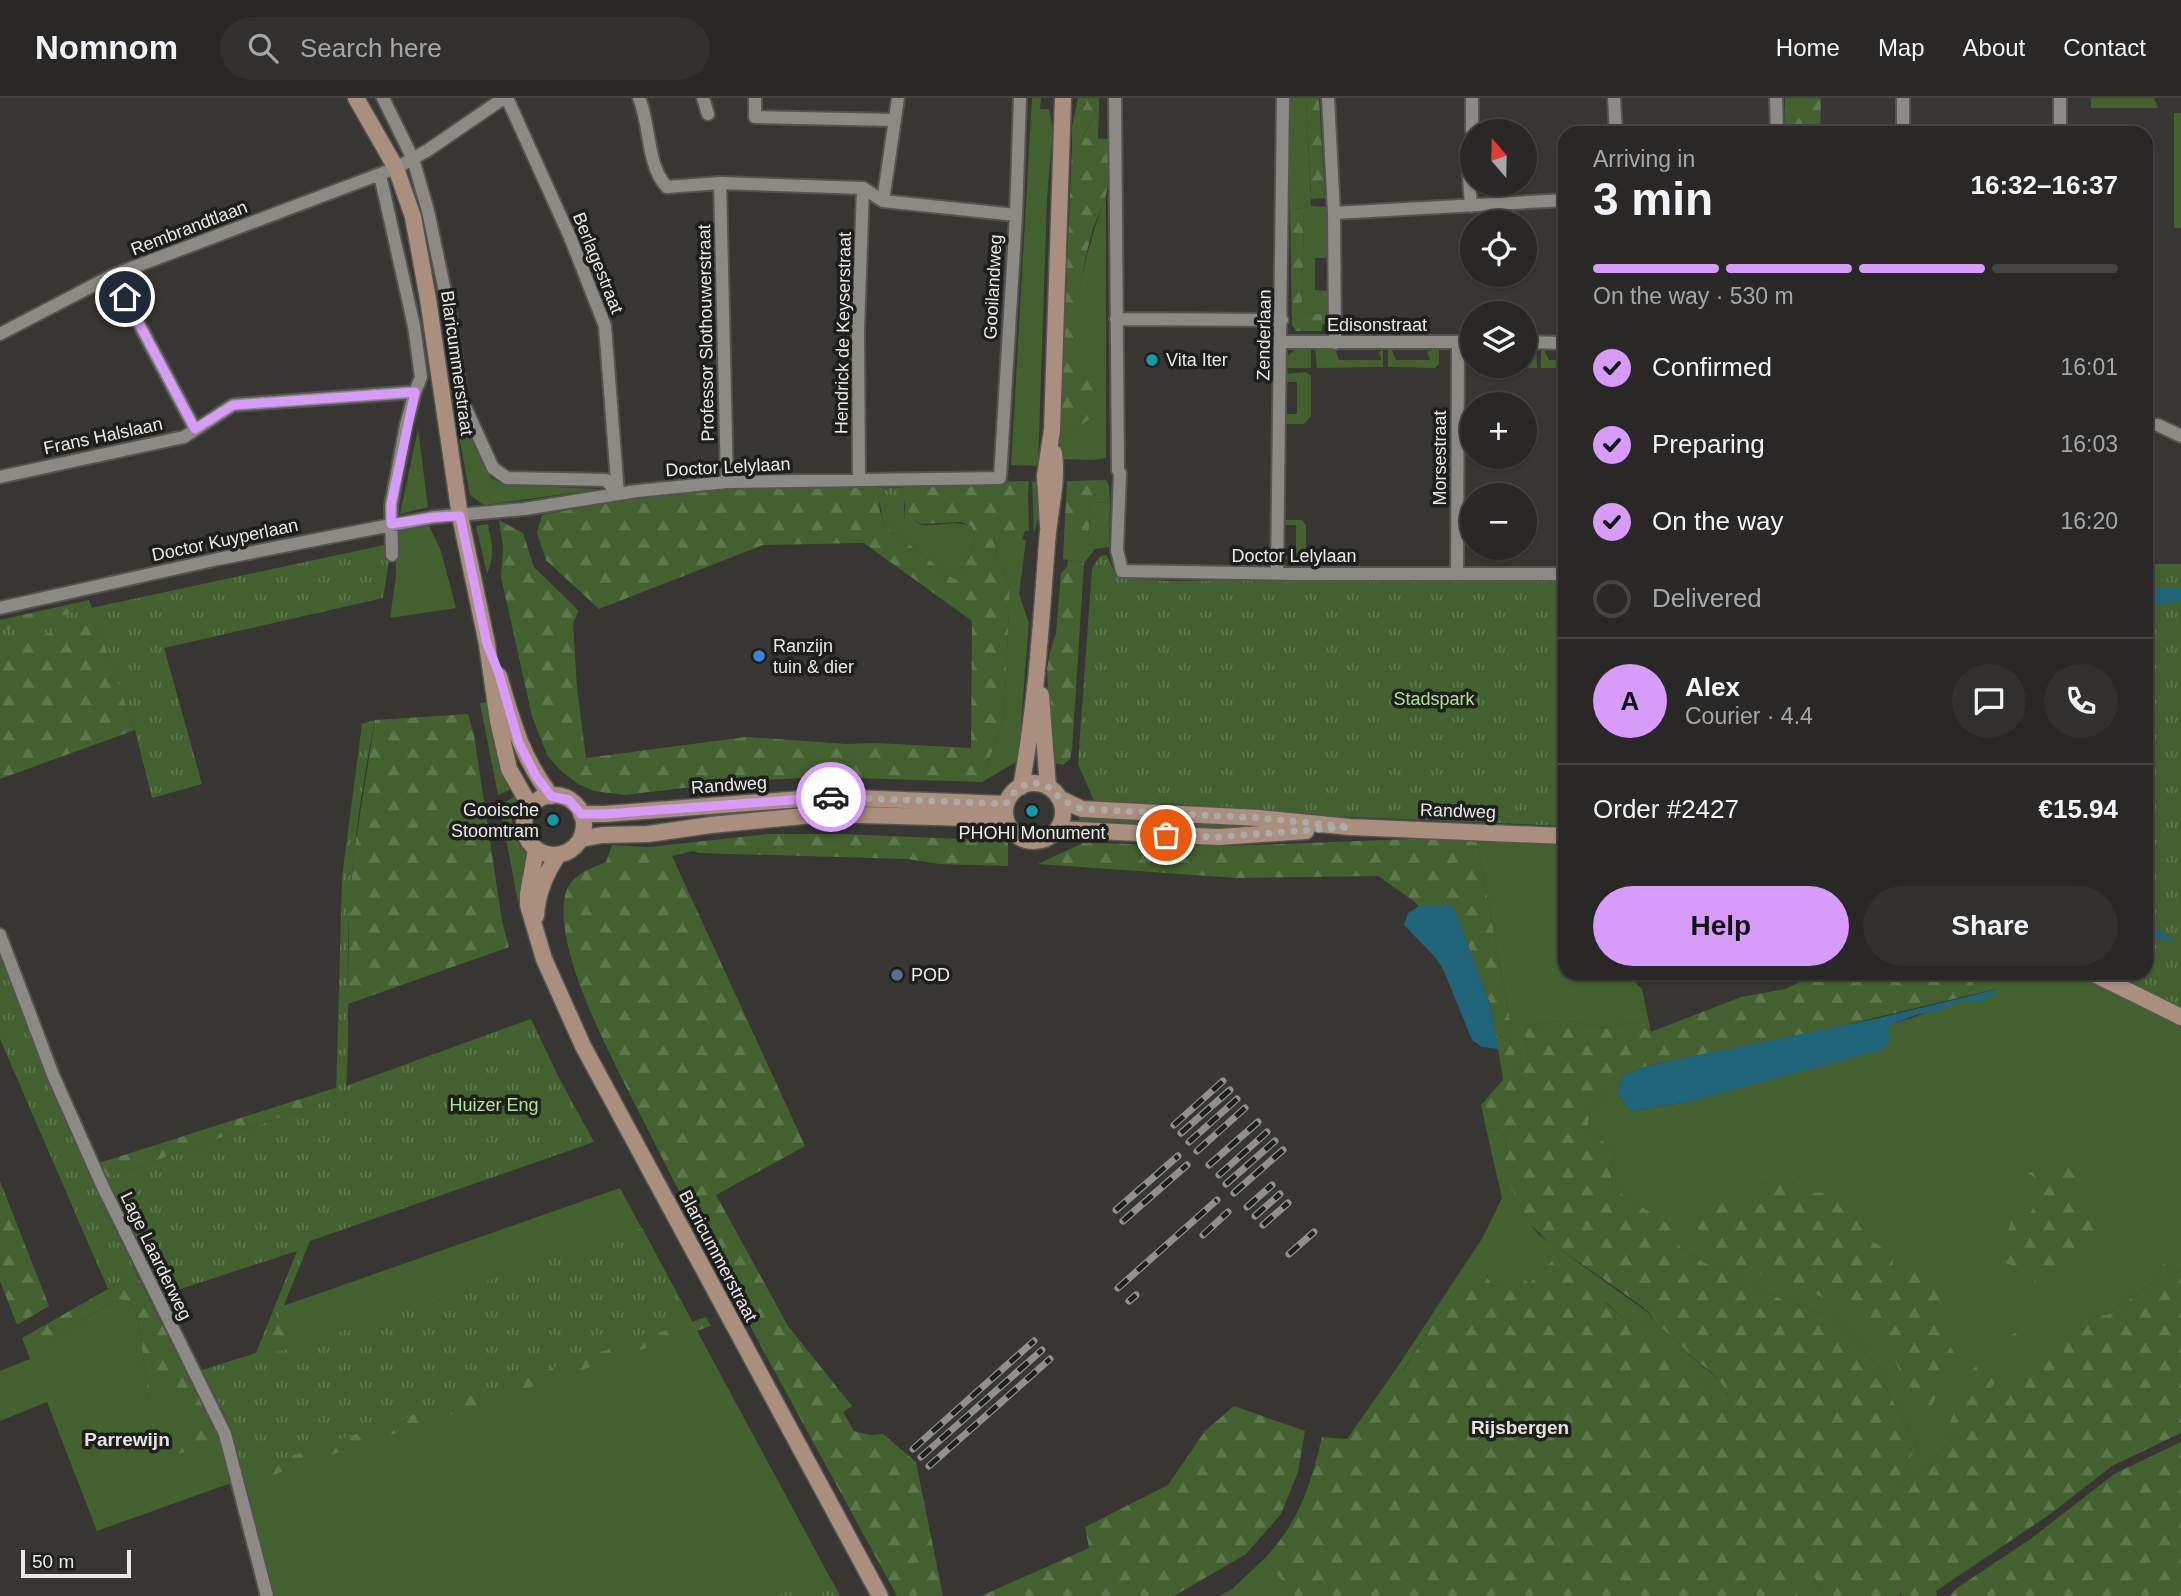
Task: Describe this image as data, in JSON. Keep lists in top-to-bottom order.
{
  "streets": {
    "main road": ["Blaricummerstraat", "Randweg"],
    "street": [
      "Rembrandtlaan",
      "Berlagestraat",
      "Gooilandweg",
      "Edisonstraat",
      "Professor Slothouwerstraat",
      "Hendrick de Keyserstraat",
      "Zenderlaan",
      "Frans Halslaan",
      "Morsestraat",
      "Doctor Lelylaan",
      "Doctor Kuyperlaan",
      "Lage Laarderweg"
    ]
  },
  "crossings": [
    ["Rembrandtlaan", "Berlagestraat"],
    ["Rembrandtlaan", "Blaricummerstraat"],
    ["Berlagestraat", "Blaricummerstraat"],
    ["Berlagestraat", "Doctor Lelylaan"],
    ["Gooilandweg", "Doctor Lelylaan"],
    ["Edisonstraat", "Zenderlaan"],
    ["Edisonstraat", "Morsestraat"],
    ["Professor Slothouwerstraat", "Doctor Lelylaan"],
    ["Hendrick de Keyserstraat", "Doctor Lelylaan"],
    ["Zenderlaan", "Doctor Lelylaan"],
    ["Blaricummerstraat", "Doctor Lelylaan"],
    ["Blaricummerstraat", "Doctor Kuyperlaan"],
    ["Blaricummerstraat", "Randweg"],
    ["Morsestraat", "Doctor Lelylaan"],
    ["Doctor Lelylaan", "Doctor Kuyperlaan"]
  ],
  "districts": ["Rijsbergen", "Parrewijn"],
  "parks": ["Stadspark", "Huizer Eng"],
  "places": [
    "Vita Iter",
    "Ranzijn tuin & dier",
    "PHOHI Monument",
    "Gooische Stoomtram",
    "POD"
  ],
  "scale_bar": "50 m",
  "north": "top",
  "page": {
    "header": "Nomnom",
    "search": "Search here",
    "nav": [
      "Home",
      "Map",
      "About",
      "Contact"
    ],
    "map_buttons": ["+", "−"],
    "heading": ["3 min", "Arriving in", "16:32–16:37"],
    "panel": [
      "Alex",
      "Courier · 4.4",
      "Order #2427",
      "€15.94"
    ],
    "bar": "On the way · 530 m",
    "list": [
      ["Confirmed", "16:01"],
      ["Preparing", "16:03"],
      ["On the way", "16:20"],
      "Delivered"
    ],
    "round": "A",
    "buttons": ["Help", "Share"],
    "scale": "50 m"
  }
}
